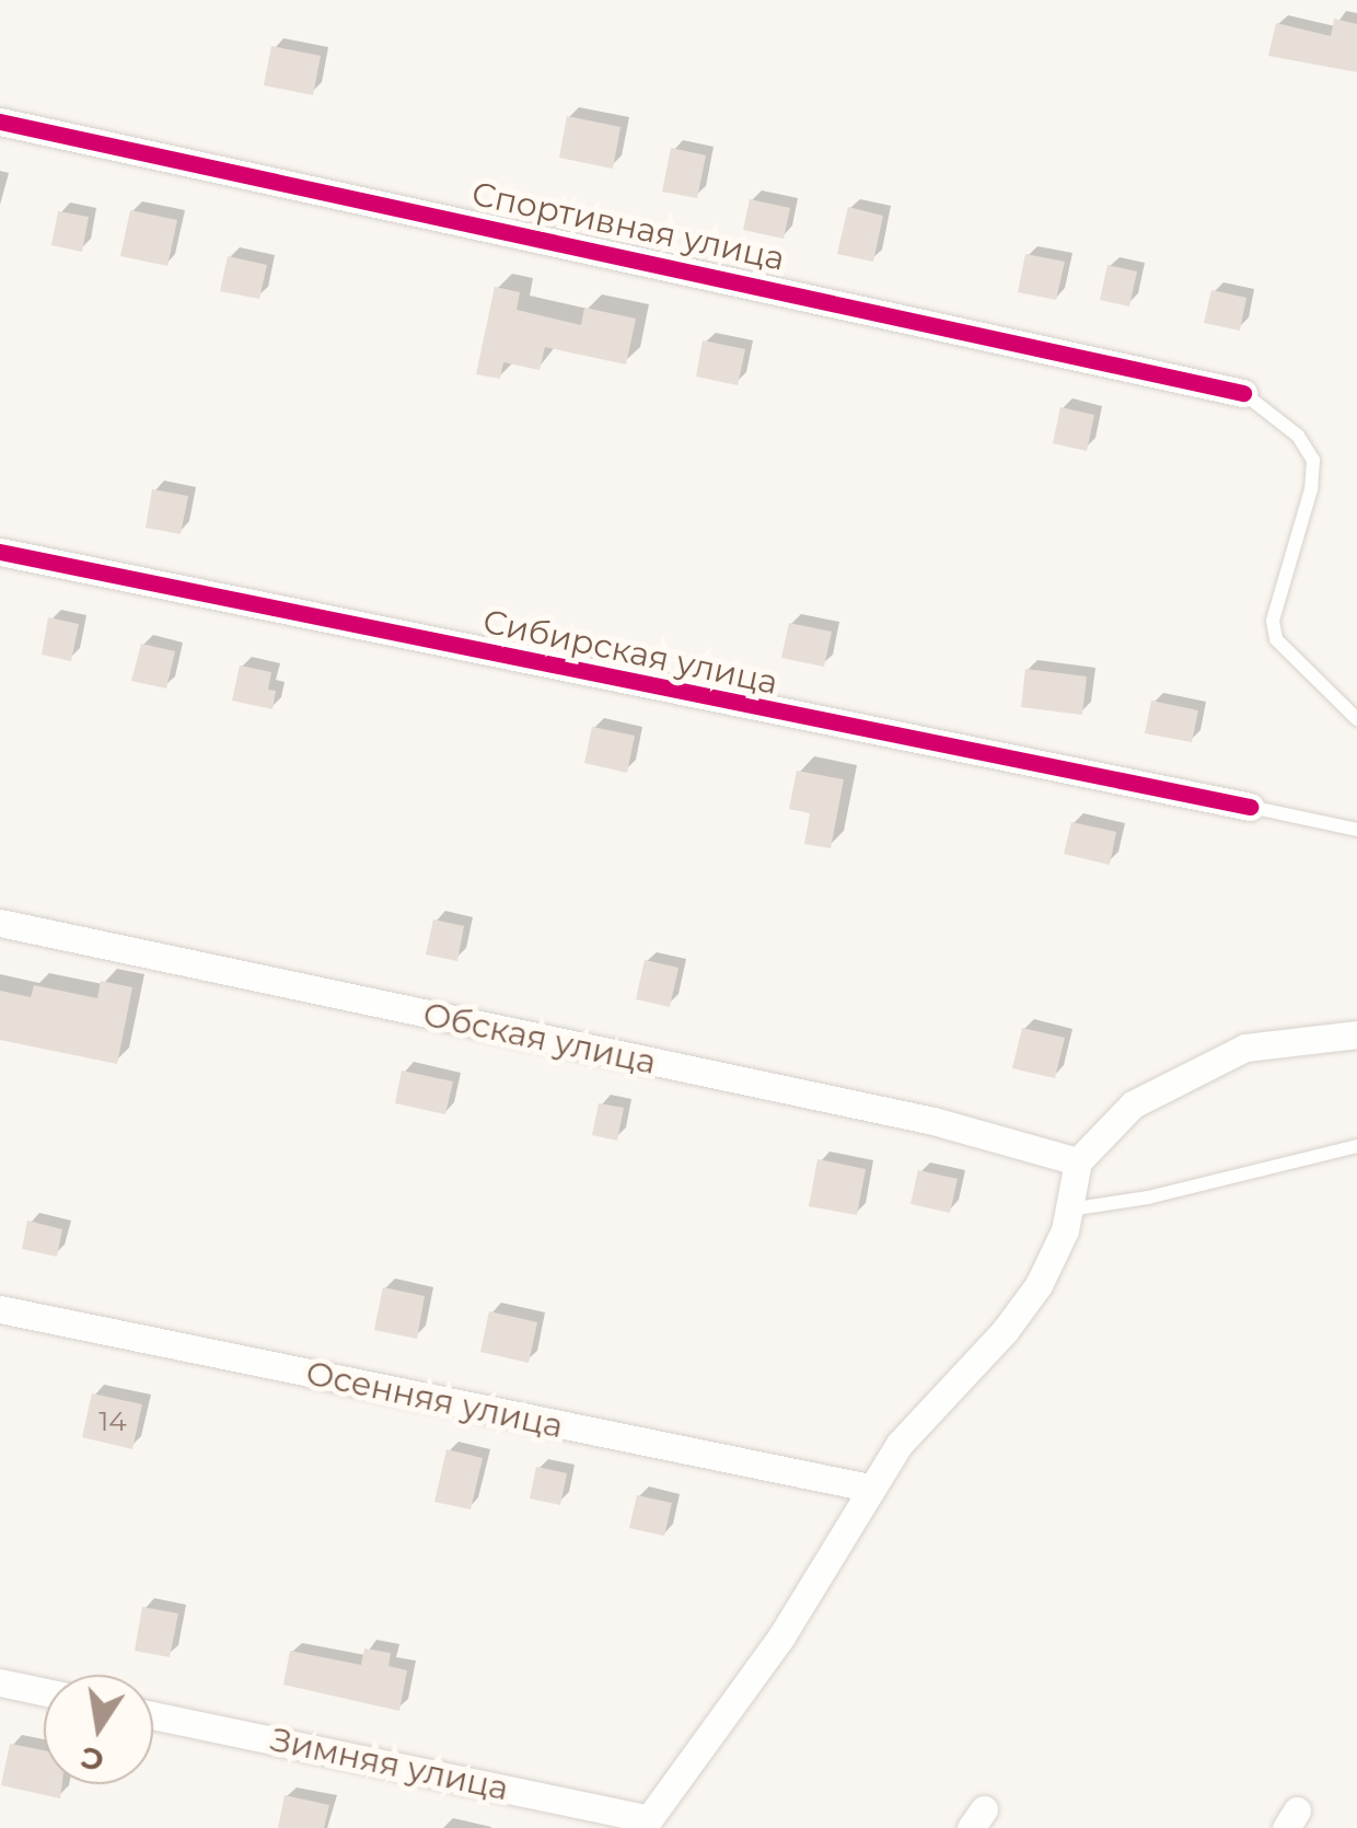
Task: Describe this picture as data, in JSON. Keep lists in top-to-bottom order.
{
  "streets": {
    "street": [
      "Спортивная улица",
      "Сибирская улица",
      "Обская улица",
      "Осенняя улица",
      "Зимняя улица"
    ]
  },
  "house_numbers": ["14"],
  "north": "bottom"
}
